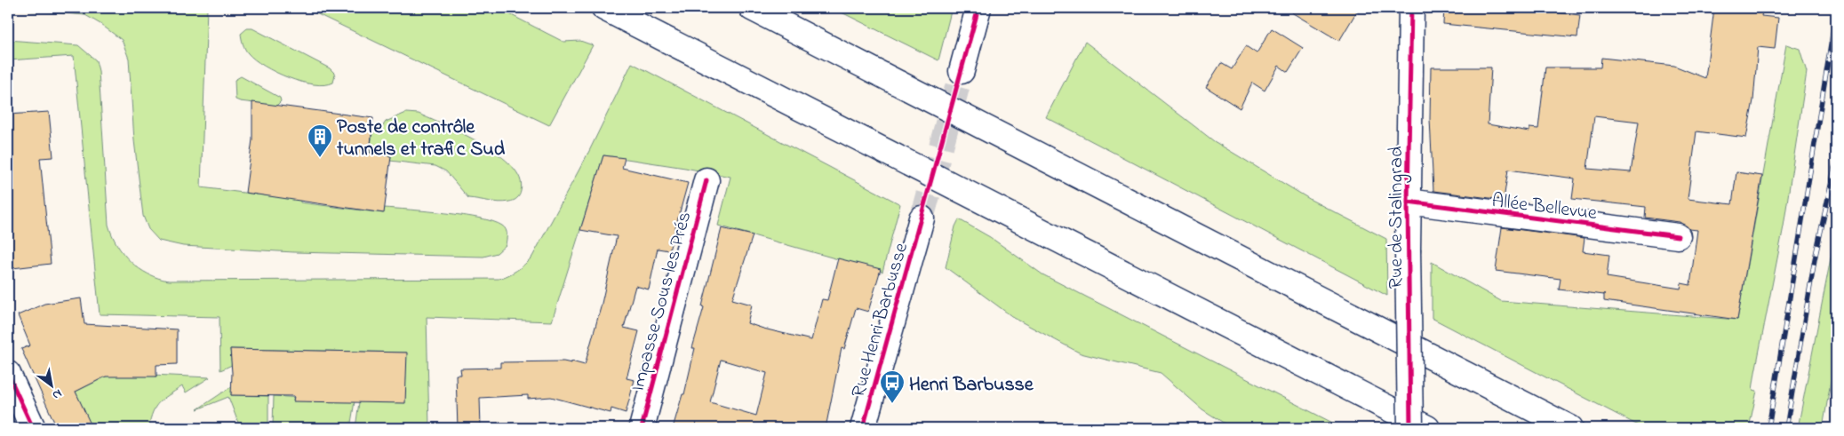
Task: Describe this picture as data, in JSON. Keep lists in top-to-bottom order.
{
  "streets": {
    "main road": [
      "Allée Bellevue",
      "Rue de Stalingrad",
      "Impasse Sous les Prés",
      "Rue Henri Barbusse"
    ]
  },
  "crossings": [
    ["Allée Bellevue", "Rue de Stalingrad"]
  ],
  "places": {
    "building": ["Poste de contrôle tunnels et trafic Sud"],
    "bus stop": ["Henri Barbusse"]
  },
  "north": "bottom right"
}
